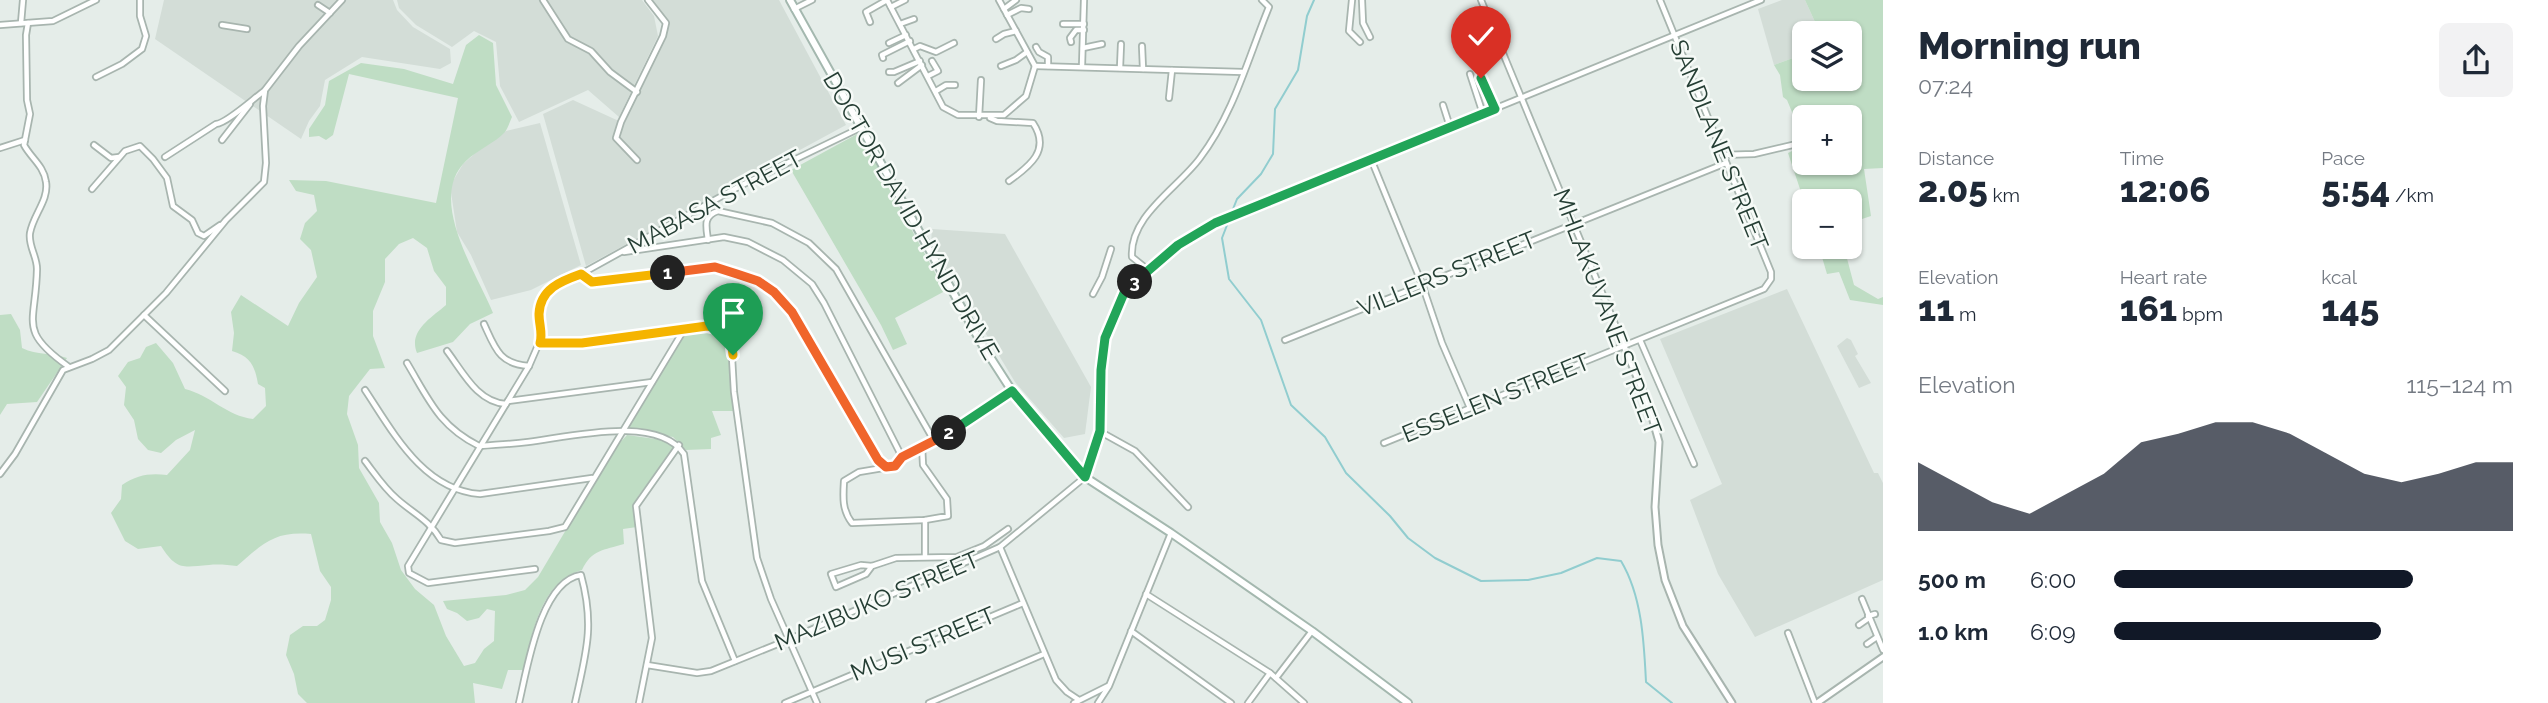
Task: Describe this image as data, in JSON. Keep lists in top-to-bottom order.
{
  "streets": {
    "main road": ["DOCTOR DAVID HYND DRIVE"],
    "street": [
      "SANDLANE STREET",
      "MABASA STREET",
      "VILLERS STREET",
      "MHLAKUVANE STREET",
      "ESSELEN STREET",
      "MAZIBUKO STREET",
      "MUSI STREET"
    ]
  },
  "crossings": [
    ["SANDLANE STREET", "VILLERS STREET"],
    ["SANDLANE STREET", "ESSELEN STREET"],
    ["MABASA STREET", "DOCTOR DAVID HYND DRIVE"],
    ["DOCTOR DAVID HYND DRIVE", "MAZIBUKO STREET"],
    ["VILLERS STREET", "MHLAKUVANE STREET"],
    ["MHLAKUVANE STREET", "ESSELEN STREET"]
  ],
  "page": {
    "heading": ["Morning run", "07:24"],
    "map_buttons": ["+", "−"],
    "stats": [
      ["Distance", "2.05 km"],
      ["Time", "12:06"],
      ["Pace", "5:54 /km"],
      ["Elevation", "11 m"],
      ["Heart rate", "161 bpm"],
      ["kcal", "145"]
    ],
    "pins": ["1", "3", "2"],
    "chart": ["Elevation", "115–124 m"],
    "list": [
      {
        "name": "500 m",
        "note": "6:00"
      },
      {
        "name": "1.0 km",
        "note": "6:09"
      }
    ]
  }
}
